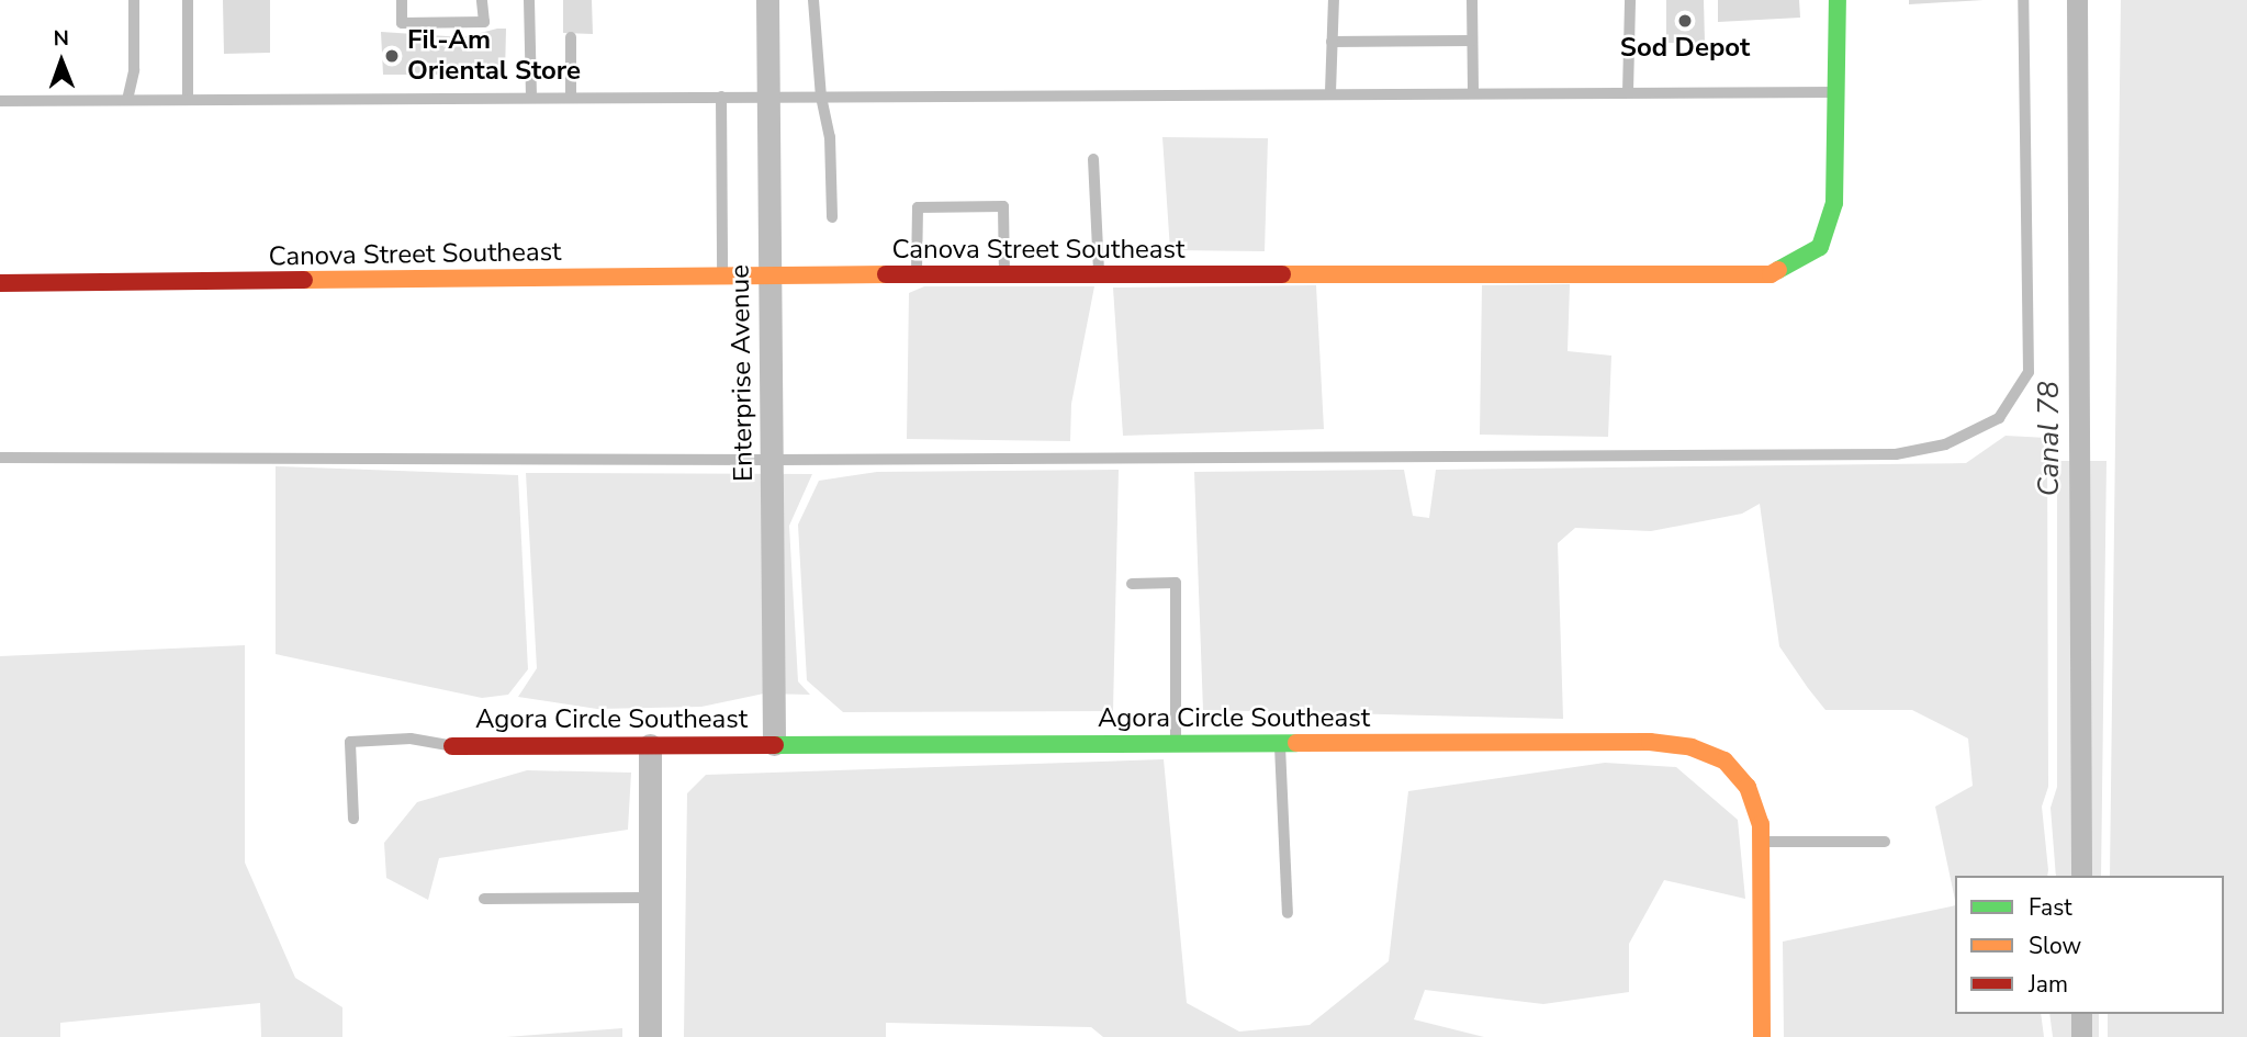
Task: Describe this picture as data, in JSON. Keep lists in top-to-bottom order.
{
  "streets": {
    "street": ["Canova Street Southeast", "Enterprise Avenue", "Agora Circle Southeast"]
  },
  "crossings": [
    ["Canova Street Southeast", "Enterprise Avenue"],
    ["Enterprise Avenue", "Agora Circle Southeast"]
  ],
  "water": ["Canal 78"],
  "places": ["Sod Depot", "Fil-Am Oriental Store"],
  "legend": ["Fast", "Slow", "Jam"],
  "north": "top"
}
